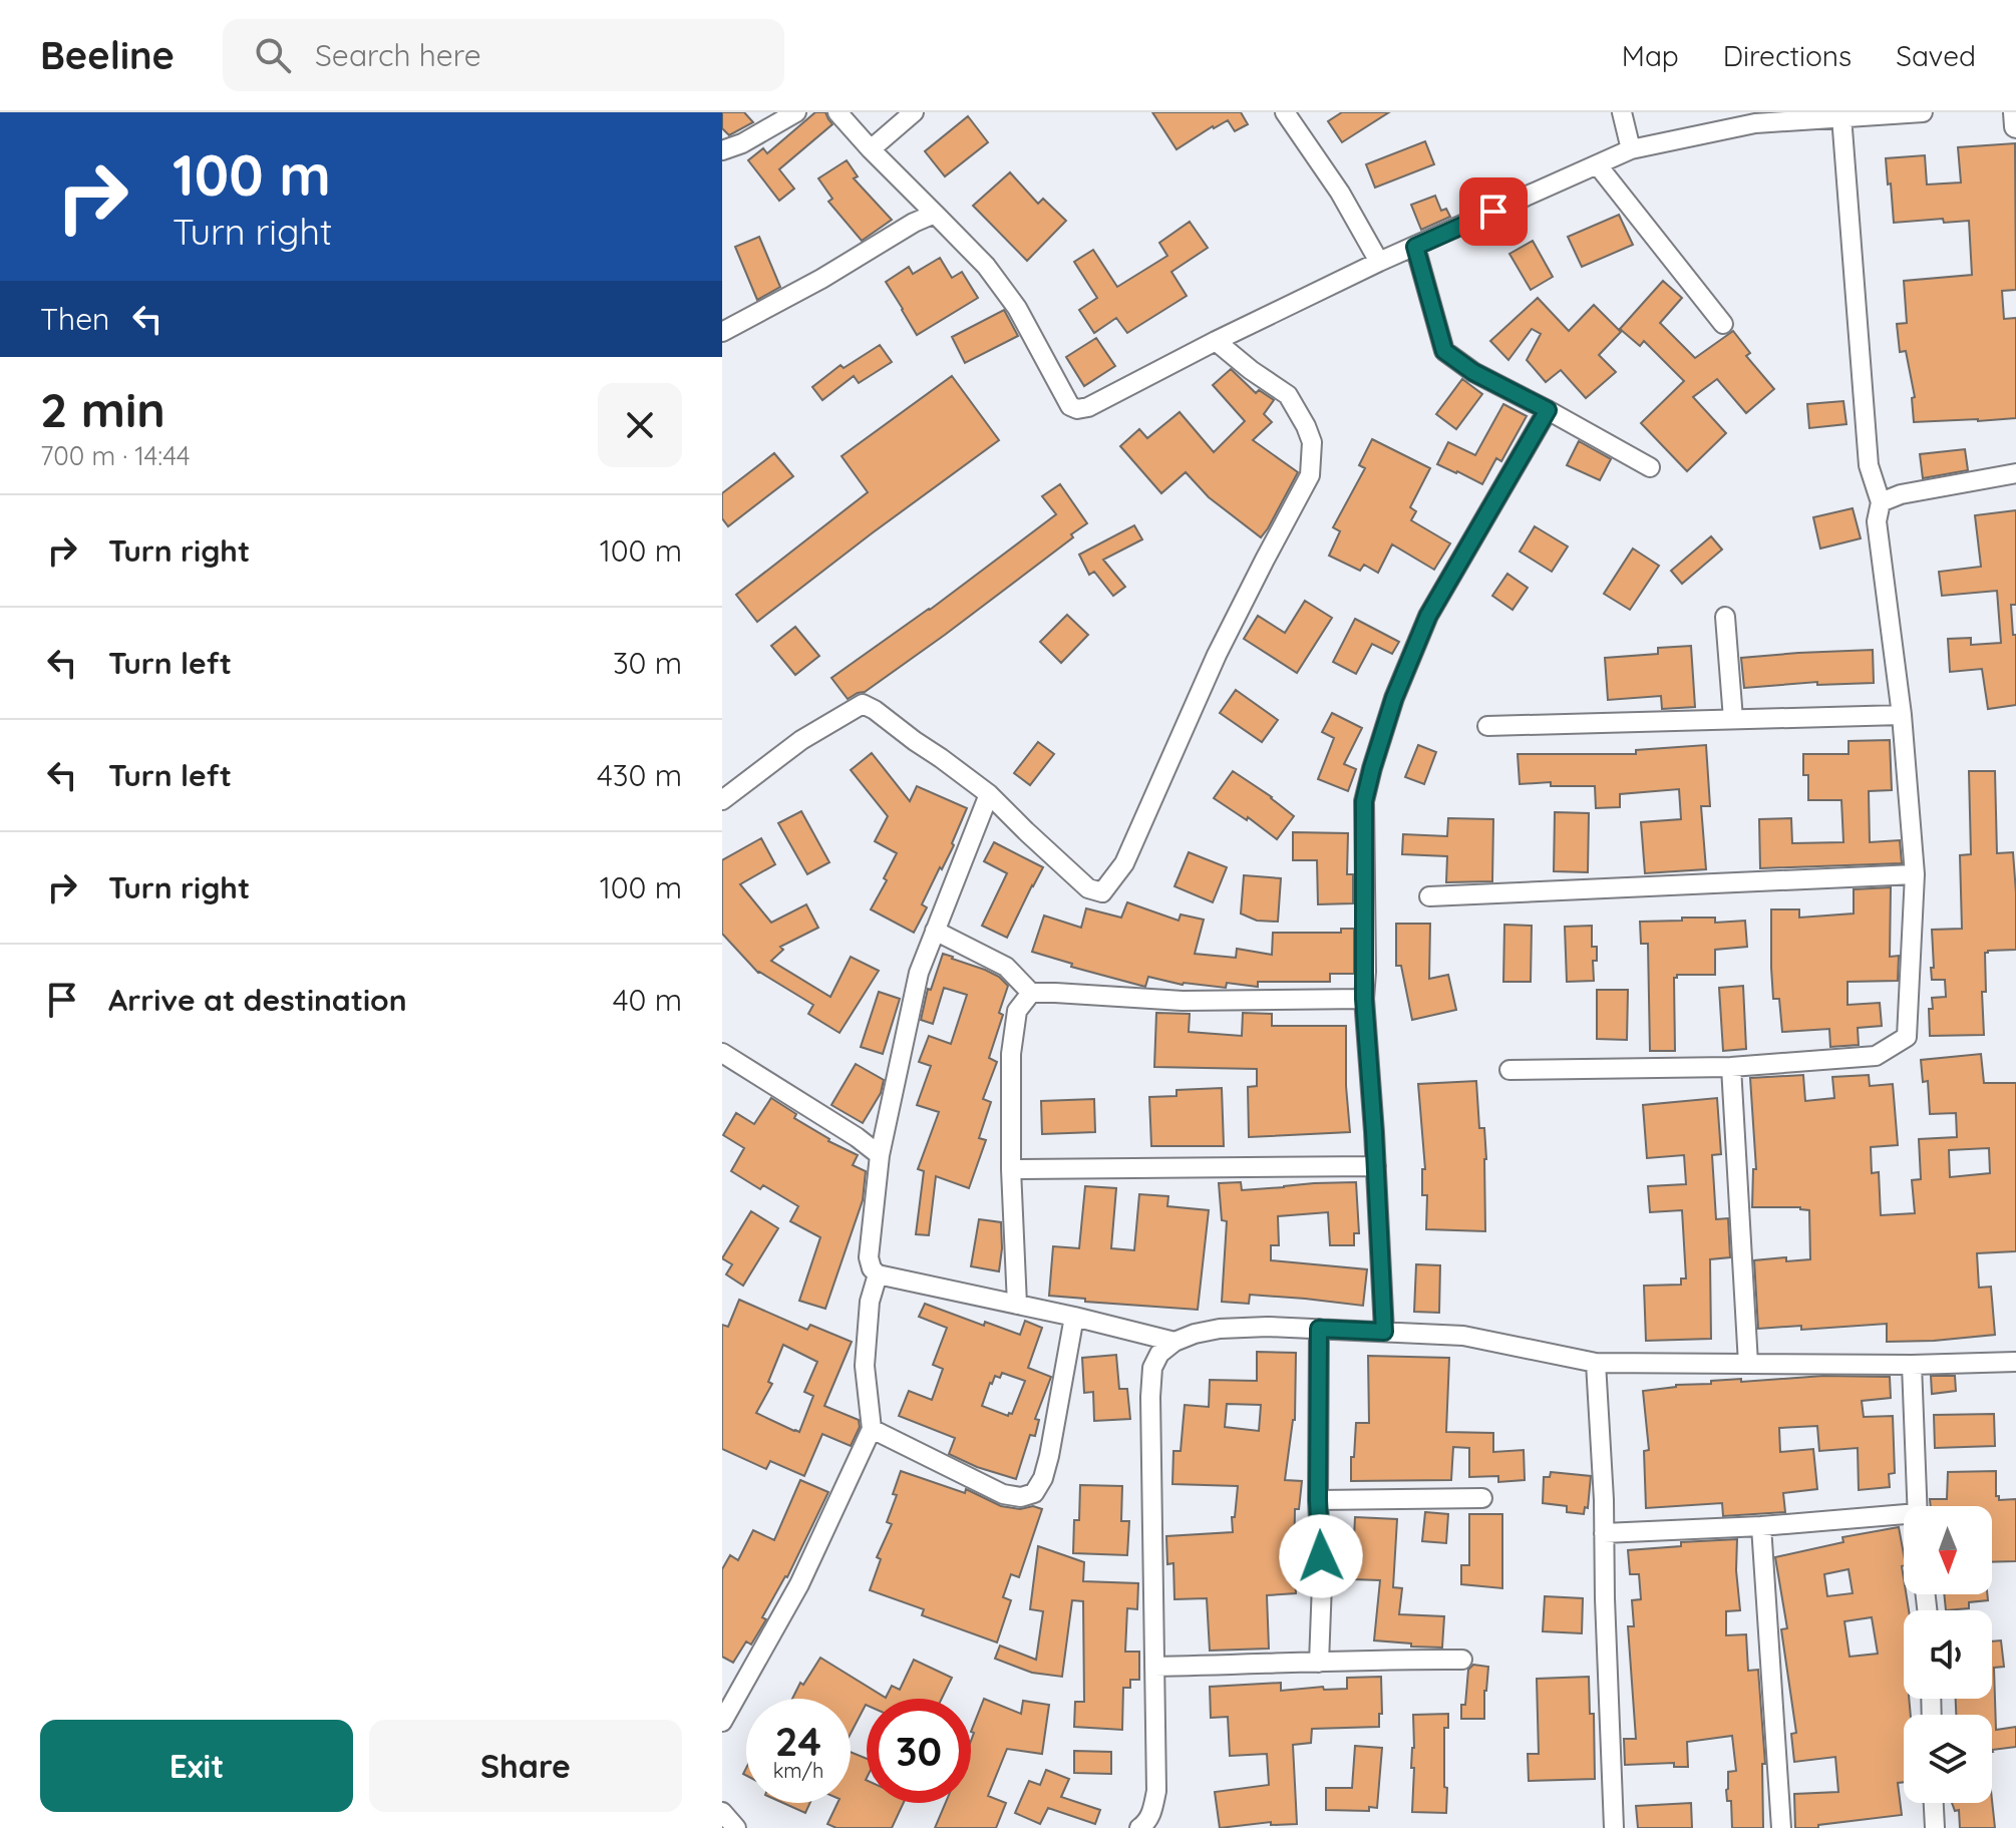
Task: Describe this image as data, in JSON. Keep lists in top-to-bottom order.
{
  "north": "bottom",
  "page": {
    "header": "Beeline",
    "search": "Search here",
    "nav": ["Map", "Directions", "Saved"],
    "turn": ["100 m", "Turn right"],
    "then": "Then",
    "heading": ["2 min", "700 m · 14:44"],
    "list": [
      {
        "name": "Turn right",
        "value": "100 m"
      },
      {
        "name": "Turn left",
        "value": "30 m"
      },
      {
        "name": "Turn left",
        "value": "430 m"
      },
      {
        "name": "Turn right",
        "value": "100 m"
      },
      {
        "name": "Arrive at destination",
        "value": "40 m"
      }
    ],
    "speed": "24 km/h",
    "limit": "30",
    "buttons": ["Exit", "Share"]
  }
}
